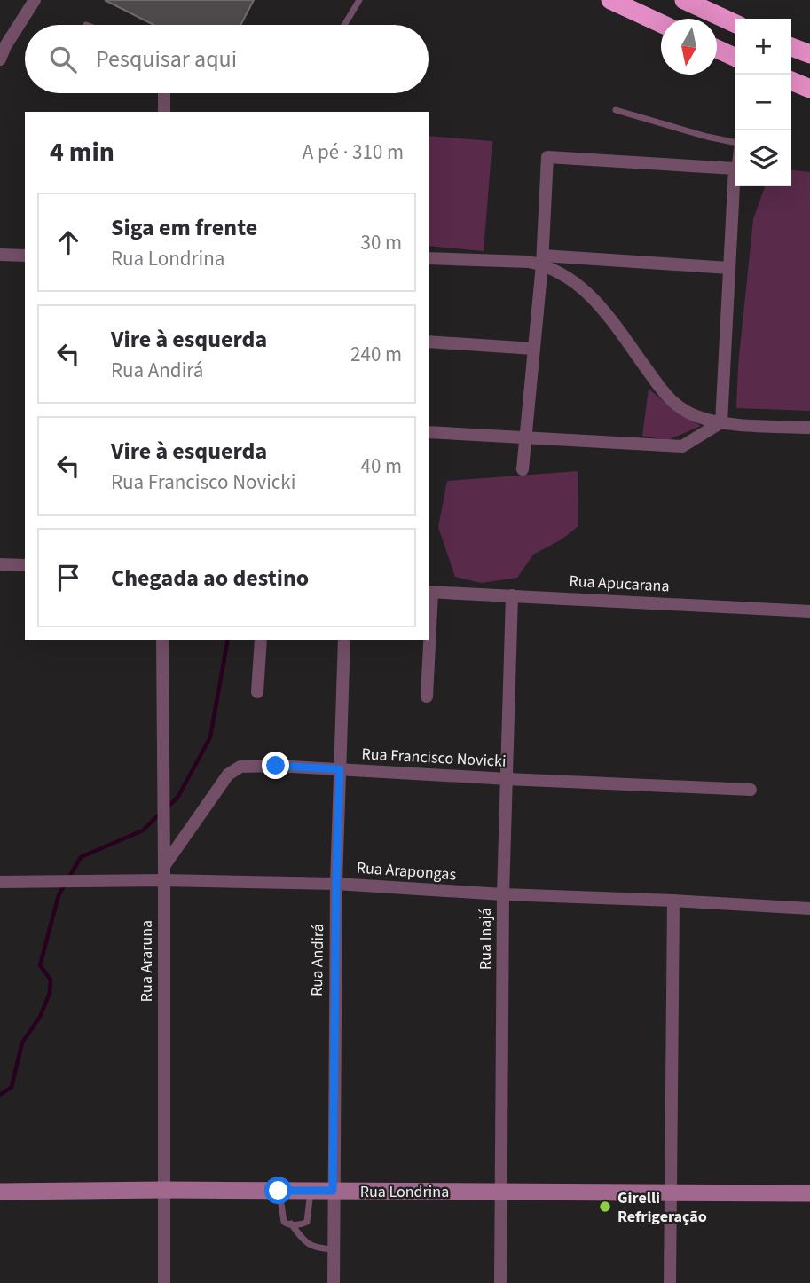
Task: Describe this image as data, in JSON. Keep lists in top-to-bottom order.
{
  "streets": {
    "street": [
      "Rua Apucarana",
      "Rua Francisco Novicki",
      "Rua Arapongas",
      "Rua Inajá",
      "Rua Andirá",
      "Rua Araruna",
      "Rua Londrina"
    ]
  },
  "crossings": [
    ["Rua Apucarana", "Rua Inajá"],
    ["Rua Francisco Novicki", "Rua Inajá"],
    ["Rua Francisco Novicki", "Rua Andirá"],
    ["Rua Francisco Novicki", "Rua Araruna"],
    ["Rua Arapongas", "Rua Inajá"],
    ["Rua Arapongas", "Rua Andirá"],
    ["Rua Arapongas", "Rua Araruna"],
    ["Rua Inajá", "Rua Londrina"],
    ["Rua Andirá", "Rua Londrina"],
    ["Rua Araruna", "Rua Londrina"]
  ],
  "places": ["Girelli Refrigeração"],
  "north": "bottom",
  "page": {
    "map_buttons": ["+", "−"],
    "search": "Pesquisar aqui",
    "heading": ["4 min", "A pé · 310 m"],
    "list": [
      ["Siga em frente", "Rua Londrina", "30 m"],
      ["Vire à esquerda", "Rua Andirá", "240 m"],
      ["Vire à esquerda", "Rua Francisco Novicki", "40 m"],
      "Chegada ao destino"
    ]
  }
}
